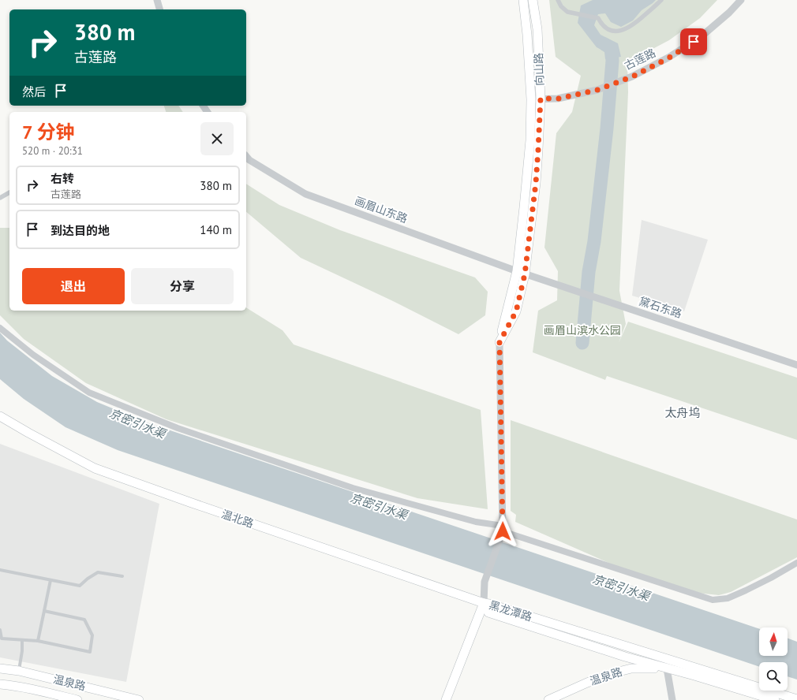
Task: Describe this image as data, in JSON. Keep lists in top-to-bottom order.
{
  "streets": {
    "main road": [
      "向山路",
      "温北路",
      "黑龙潭路",
      "温泉路"
    ],
    "street": ["古莲路", "画眉山东路", "黛石东路"]
  },
  "crossings": [
    ["古莲路", "向山路"],
    ["向山路", "画眉山东路"],
    ["向山路", "黛石东路"],
    ["画眉山东路", "黛石东路"],
    ["温北路", "黑龙潭路"],
    ["黑龙潭路", "温泉路"]
  ],
  "districts": ["太舟坞"],
  "water": ["京密引水渠"],
  "parks": ["画眉山滨水公园"],
  "north": "top",
  "page": {
    "turn": ["380 m", "古莲路"],
    "then": "然后",
    "heading": ["7 分钟", "520 m · 20:31"],
    "list": [
      {
        "name": "右转",
        "note": "古莲路",
        "value": "380 m"
      },
      {
        "name": "到达目的地",
        "value": "140 m"
      }
    ],
    "buttons": ["退出", "分享"]
  }
}
